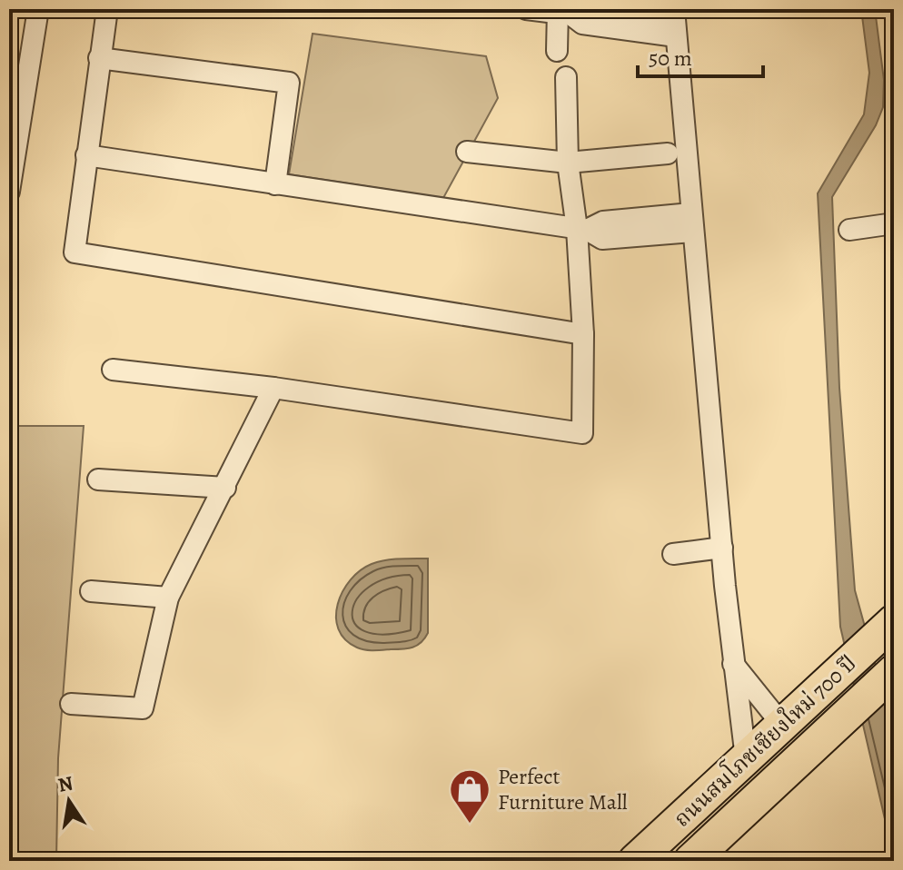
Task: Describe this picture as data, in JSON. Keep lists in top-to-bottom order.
{
  "streets": {
    "main road": ["ถนนสมโภชเชียงใหม่ 700 ปี"]
  },
  "places": {
    "shop": ["Perfect Furniture Mall"]
  },
  "scale_bar": "50 m",
  "north": "top"
}
